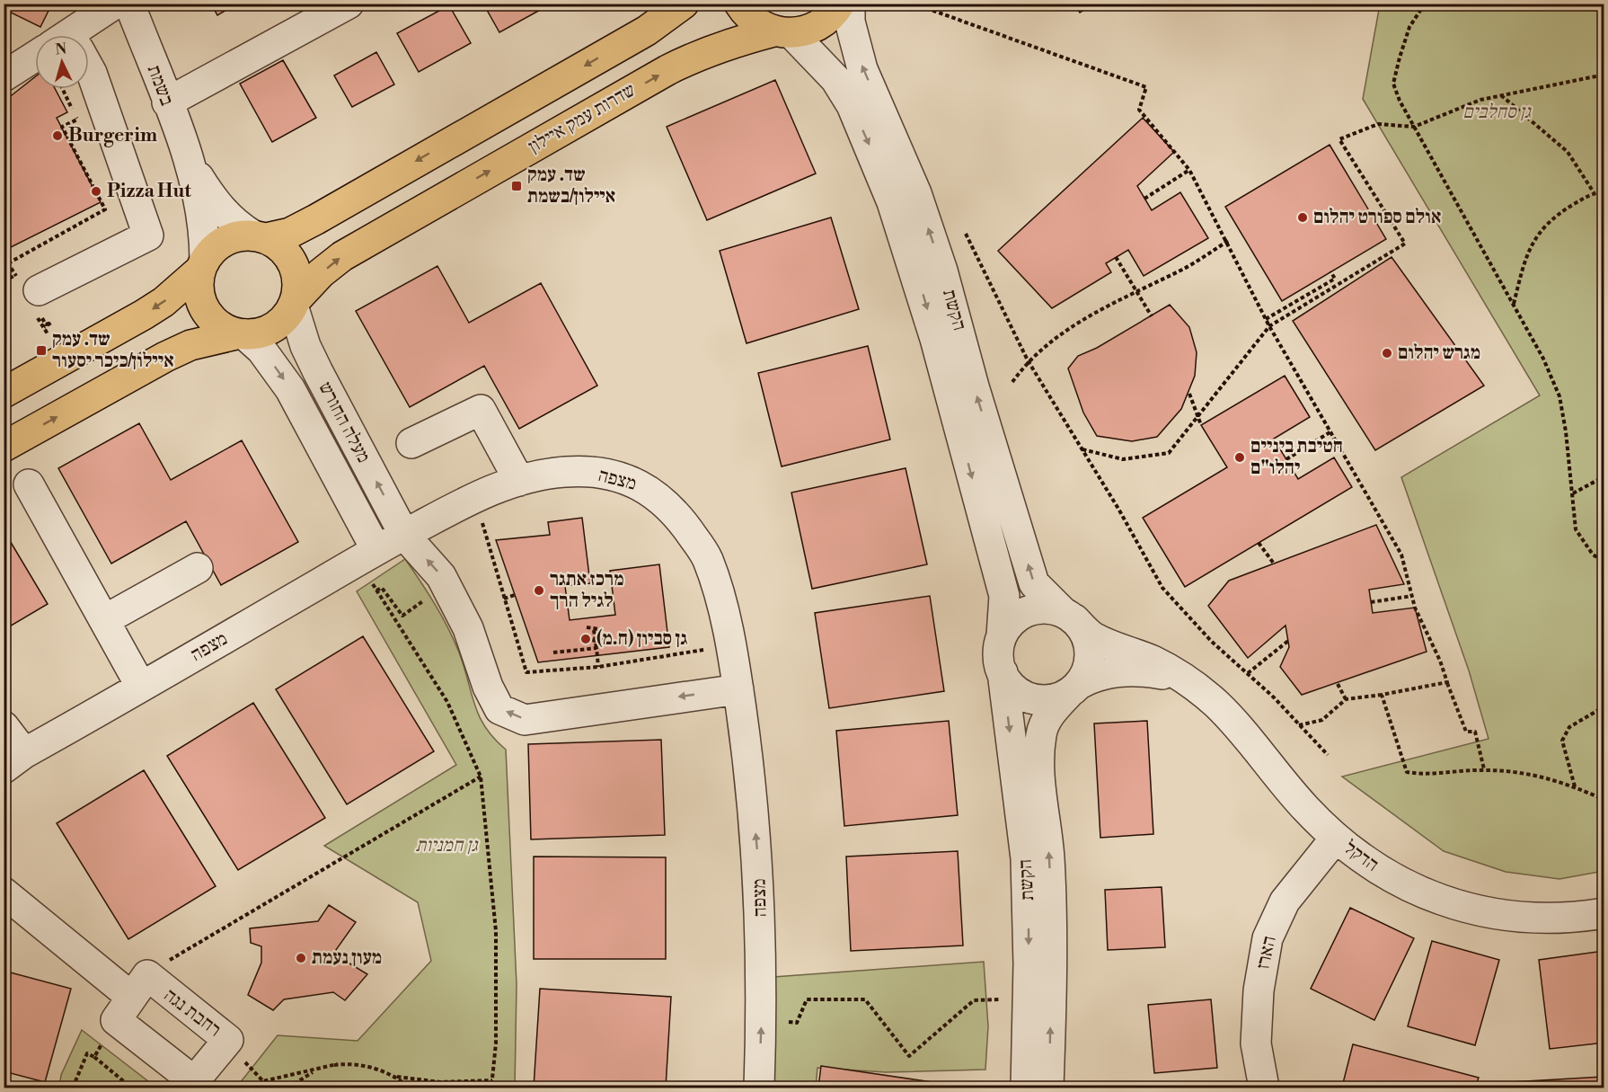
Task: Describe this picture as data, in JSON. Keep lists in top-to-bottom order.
{
  "streets": {
    "main road": ["שדרות עמק איילון"],
    "street": [
      "בשמת",
      "הקשת",
      "מעלה החורש",
      "מצפה",
      "הדקל",
      "הארז"
    ]
  },
  "crossings": [
    ["בשמת", "שדרות עמק איילון"],
    ["בשמת", "מעלה החורש"],
    ["שדרות עמק איילון", "הקשת"],
    ["שדרות עמק איילון", "מעלה החורש"],
    ["הקשת", "הדקל"],
    ["מעלה החורש", "מצפה"],
    ["הדקל", "הארז"]
  ],
  "parks": ["גן סחלבים", "גן חמניות"],
  "places": {
    "other": [
      "Burgerim",
      "Pizza Hut",
      "אולם ספורט יהלום",
      "מגרש יהלום",
      "חטיבת ביניים יהלו\"ם",
      "מרכז אתגר לגיל הרך",
      "גן סביון (ח.מ)",
      "מעון נעמת"
    ],
    "transit": ["שד. עמק איילון/בשמת", "שד. עמק איילון/כיכר יסעור"]
  },
  "north": "top"
}
